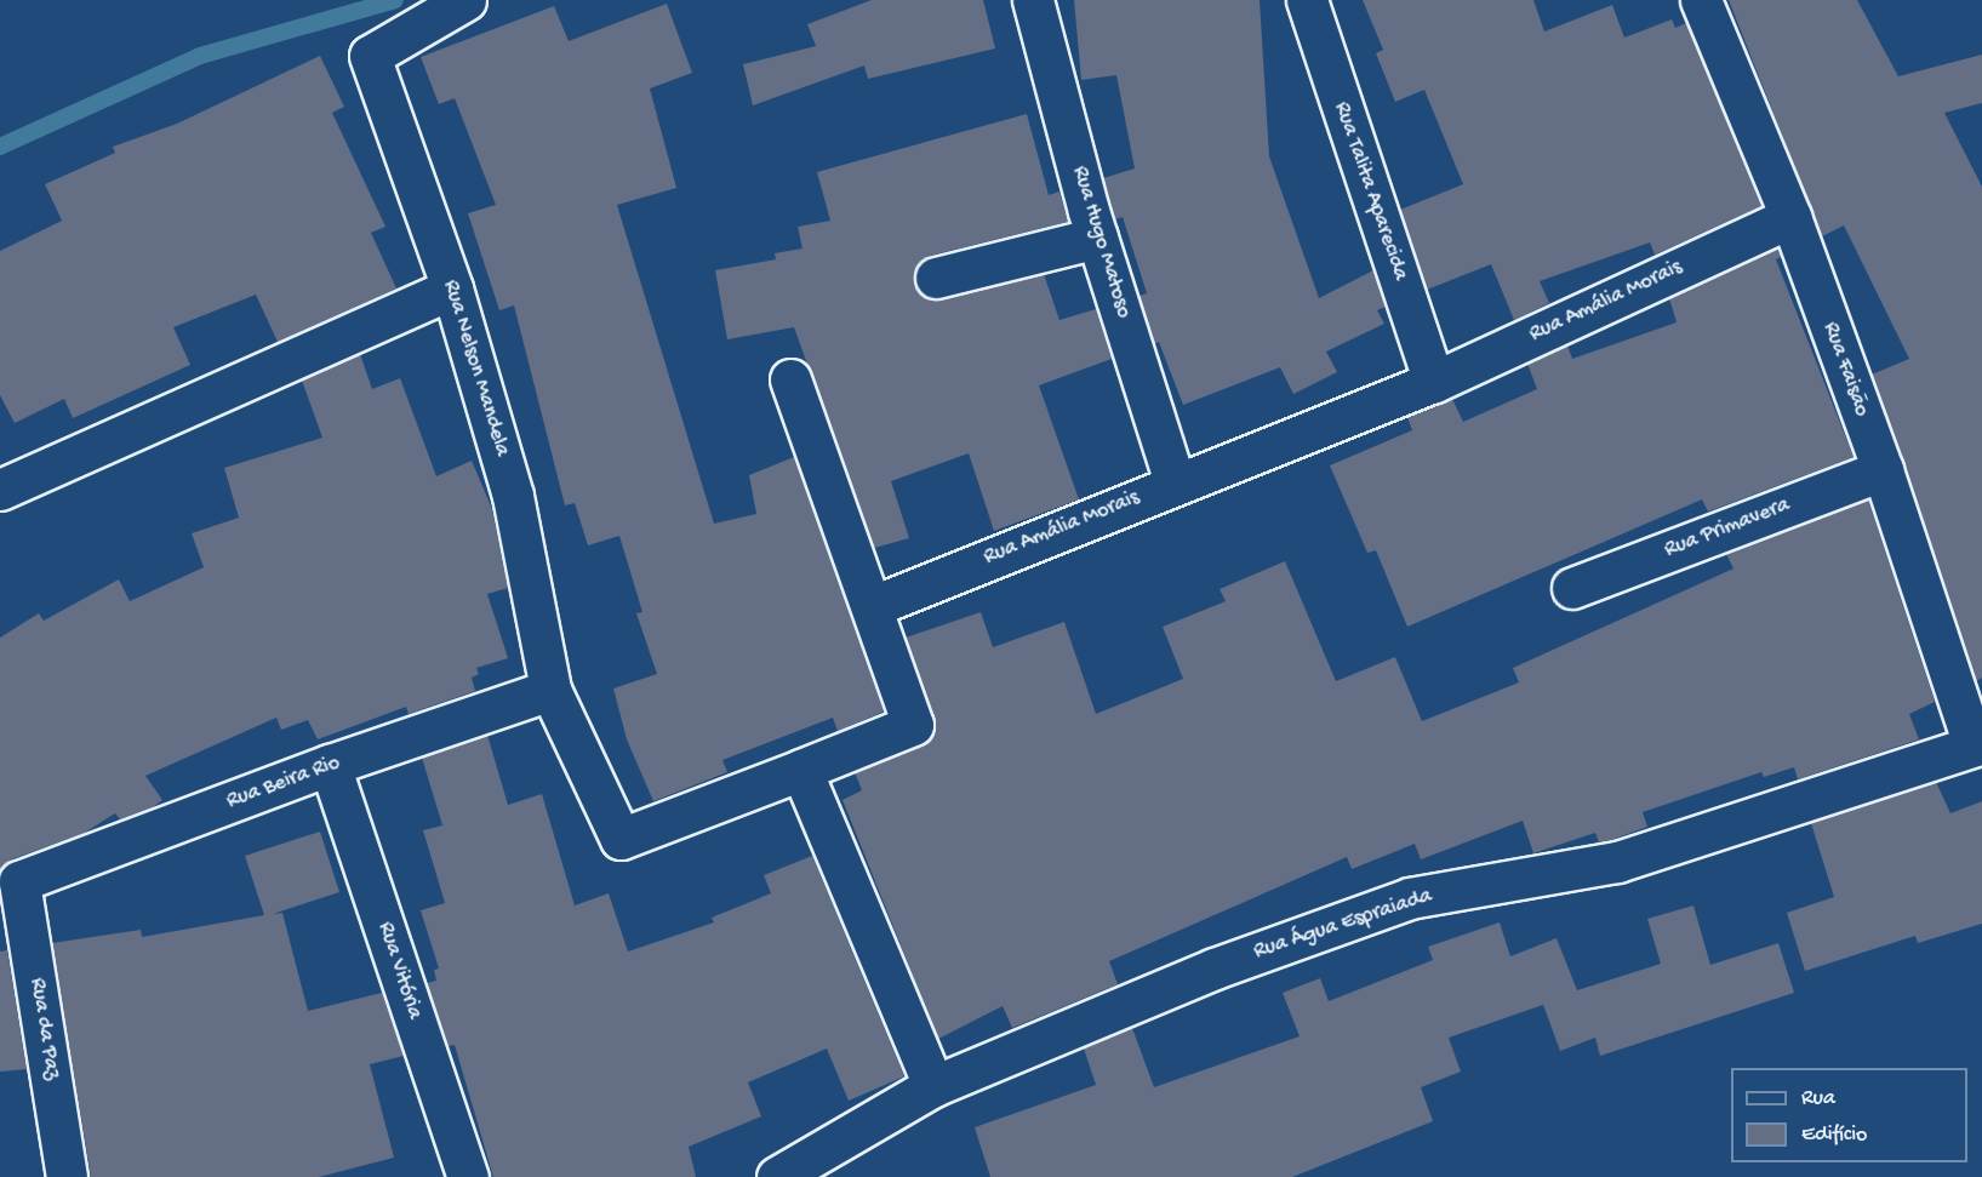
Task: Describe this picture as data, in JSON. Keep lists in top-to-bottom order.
{
  "streets": {
    "street": [
      "Rua Talita Aparecida",
      "Rua Hugo Matoso",
      "Rua Amália Morais",
      "Rua Nelson Mandela",
      "Rua Faisão",
      "Rua Primavera",
      "Rua Beira Rio",
      "Rua Água Espraiada",
      "Rua Vitória",
      "Rua da Paz"
    ]
  },
  "crossings": [
    ["Rua Talita Aparecida", "Rua Amália Morais"],
    ["Rua Hugo Matoso", "Rua Amália Morais"],
    ["Rua Amália Morais", "Rua Faisão"],
    ["Rua Nelson Mandela", "Rua Beira Rio"],
    ["Rua Faisão", "Rua Primavera"],
    ["Rua Faisão", "Rua Água Espraiada"],
    ["Rua Beira Rio", "Rua Vitória"],
    ["Rua Beira Rio", "Rua da Paz"]
  ],
  "legend": ["Rua", "Edifício"]
}
